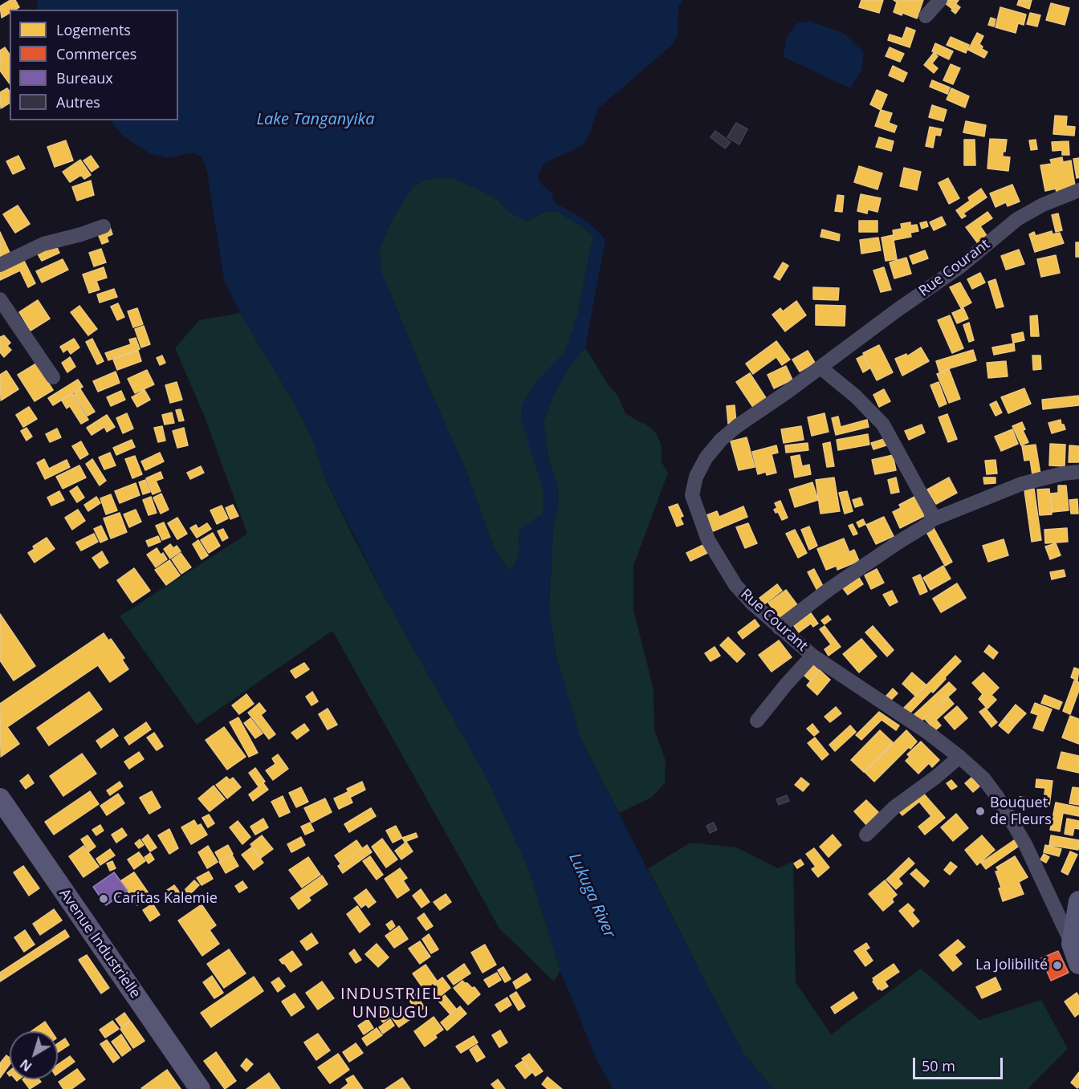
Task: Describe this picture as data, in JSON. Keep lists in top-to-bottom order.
{
  "streets": {
    "street": ["Rue Courant", "Avenue Industrielle"]
  },
  "districts": ["INDUSTRIEL UNDUGU"],
  "water": ["Lake Tanganyika", "Lukuga River"],
  "places": ["Bouquet de Fleurs", "Caritas Kalemie", "La Jolibilité"],
  "legend": [
    "Logements",
    "Commerces",
    "Bureaux",
    "Autres"
  ],
  "scale_bar": "50 m",
  "north": "bottom left"
}
